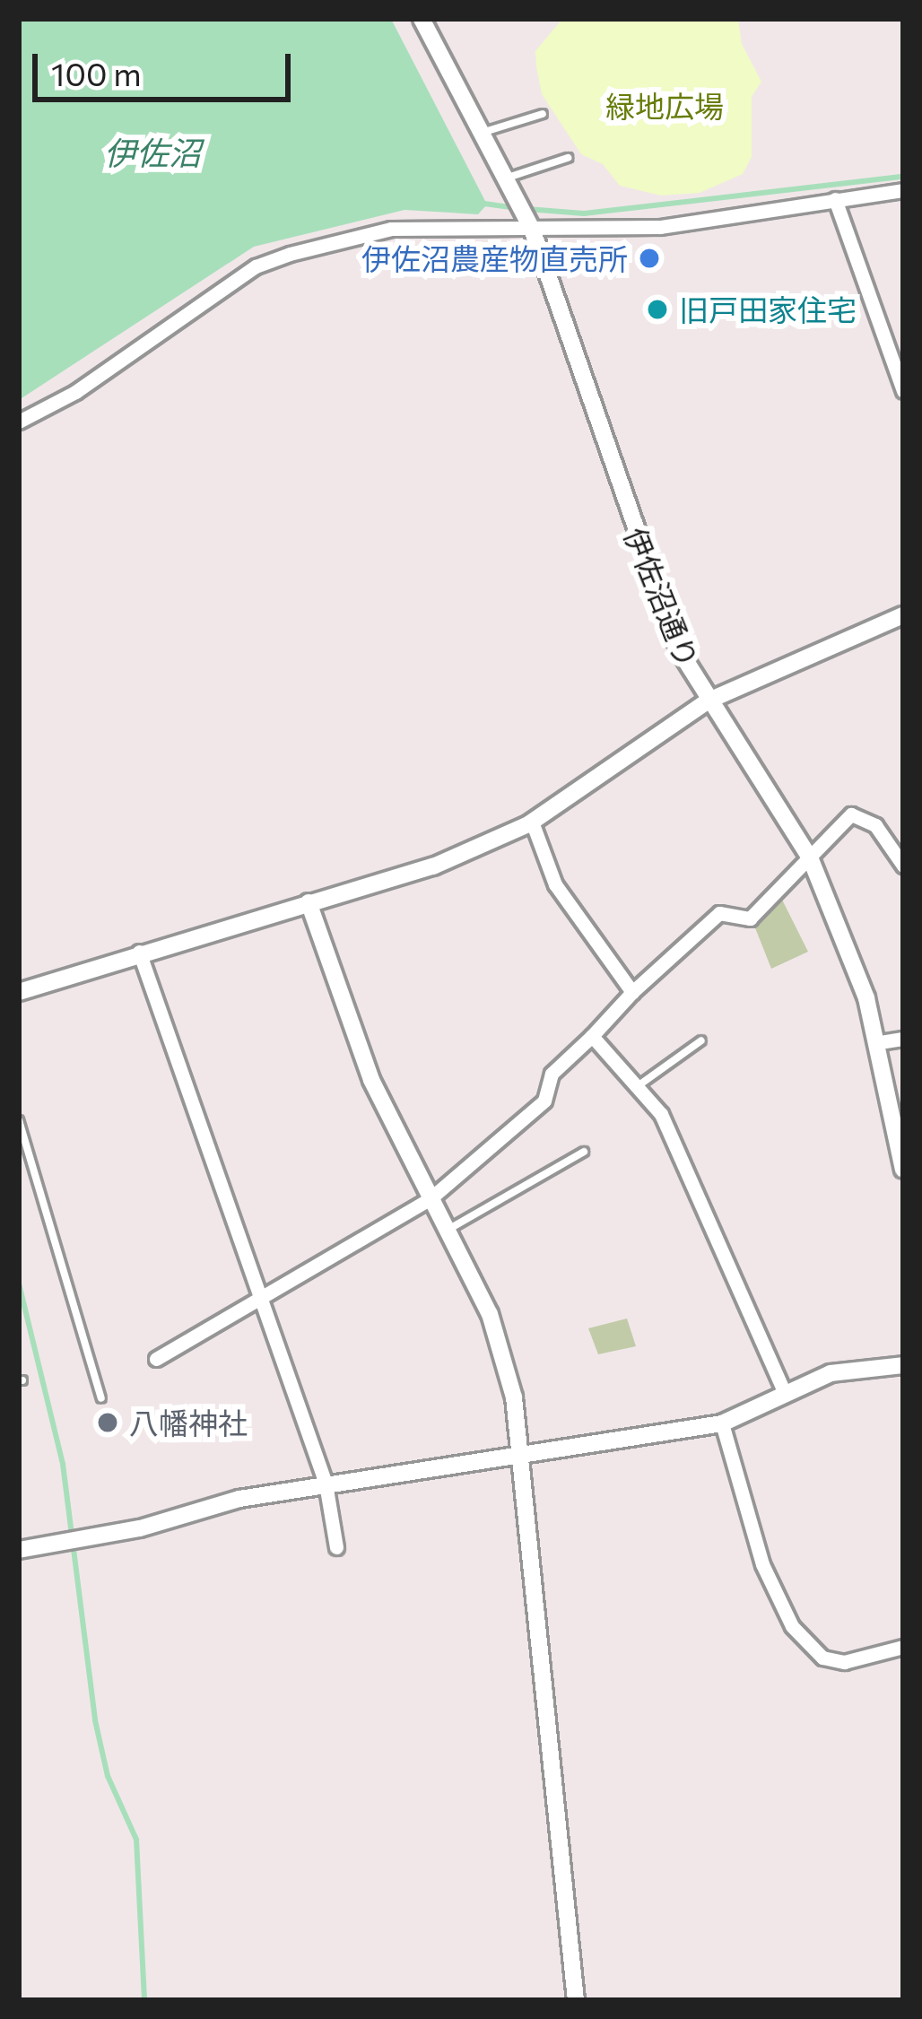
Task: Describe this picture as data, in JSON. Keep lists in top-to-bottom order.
{
  "streets": {
    "street": ["伊佐沼通り"]
  },
  "water": ["伊佐沼"],
  "parks": ["緑地広場"],
  "places": ["伊佐沼農産物直売所", "旧戸田家住宅", "八幡神社"],
  "scale_bar": "100 m"
}
